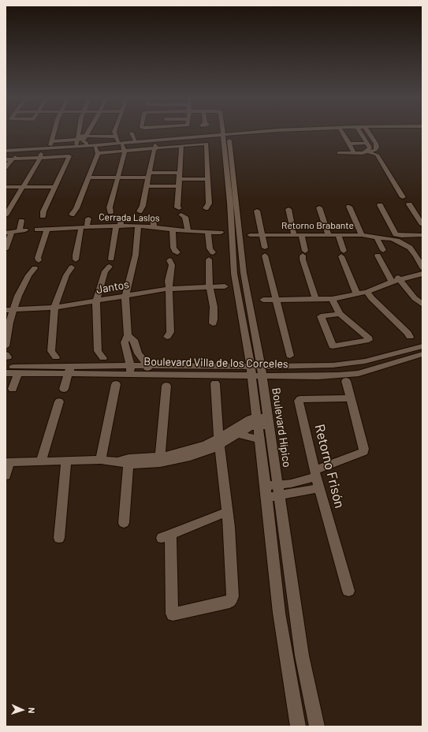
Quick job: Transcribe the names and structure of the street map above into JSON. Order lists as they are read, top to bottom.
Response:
{
  "streets": {
    "street": [
      "Cerrada Laslos",
      "Retorno Brabante",
      "Jantos",
      "Boulevard Villa de los Corceles",
      "Boulevard Hípico",
      "Retorno Frisón"
    ]
  },
  "crossings": [
    ["Boulevard Villa de los Corceles", "Boulevard Hípico"]
  ],
  "north": "right"
}
